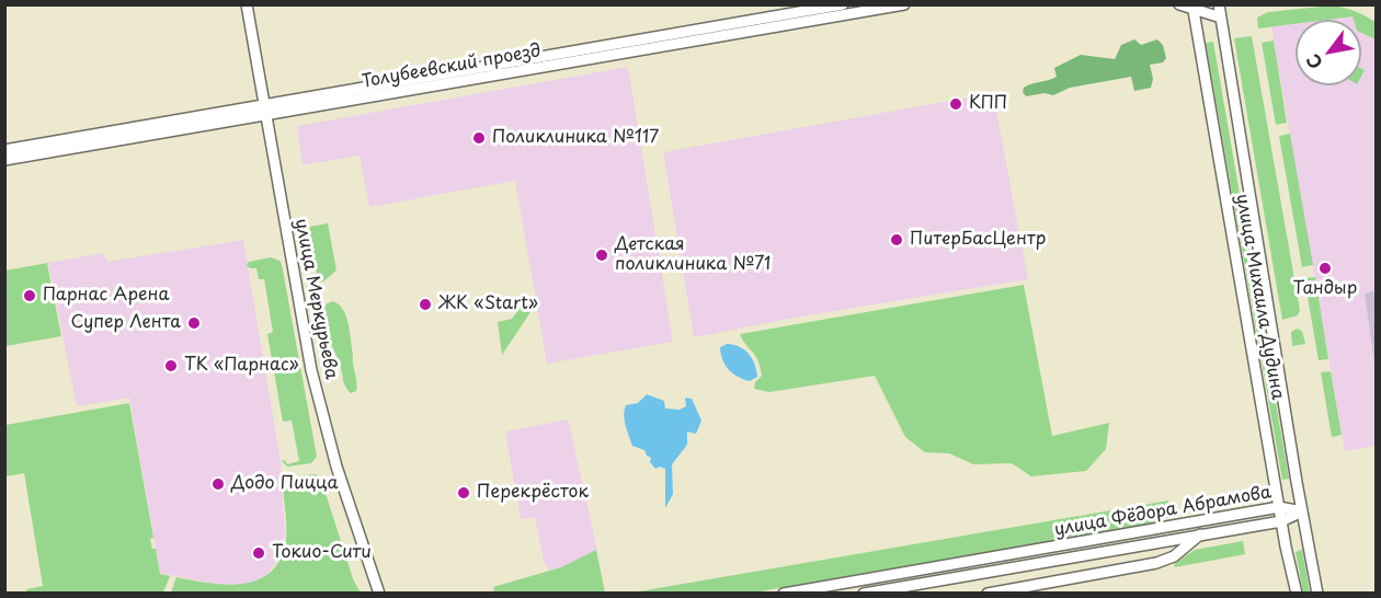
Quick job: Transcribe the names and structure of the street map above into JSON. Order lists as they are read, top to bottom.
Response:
{
  "streets": {
    "street": [
      "Толубеевский проезд",
      "улица Михаила Дудина",
      "улица Меркурьева",
      "улица Фёдора Абрамова"
    ]
  },
  "crossings": [
    ["Толубеевский проезд", "улица Меркурьева"],
    ["улица Михаила Дудина", "улица Фёдора Абрамова"]
  ],
  "places": [
    "КПП",
    "Поликлиника №117",
    "ПитерБасЦентр",
    "Детская поликлиника №71",
    "Тандыр",
    "Парнас Арена",
    "ЖК «Start»",
    "Супер Лента",
    "ТК «Парнас»",
    "Додо Пицца",
    "Перекрёсток",
    "Токио-Сити"
  ],
  "north": "bottom left"
}
